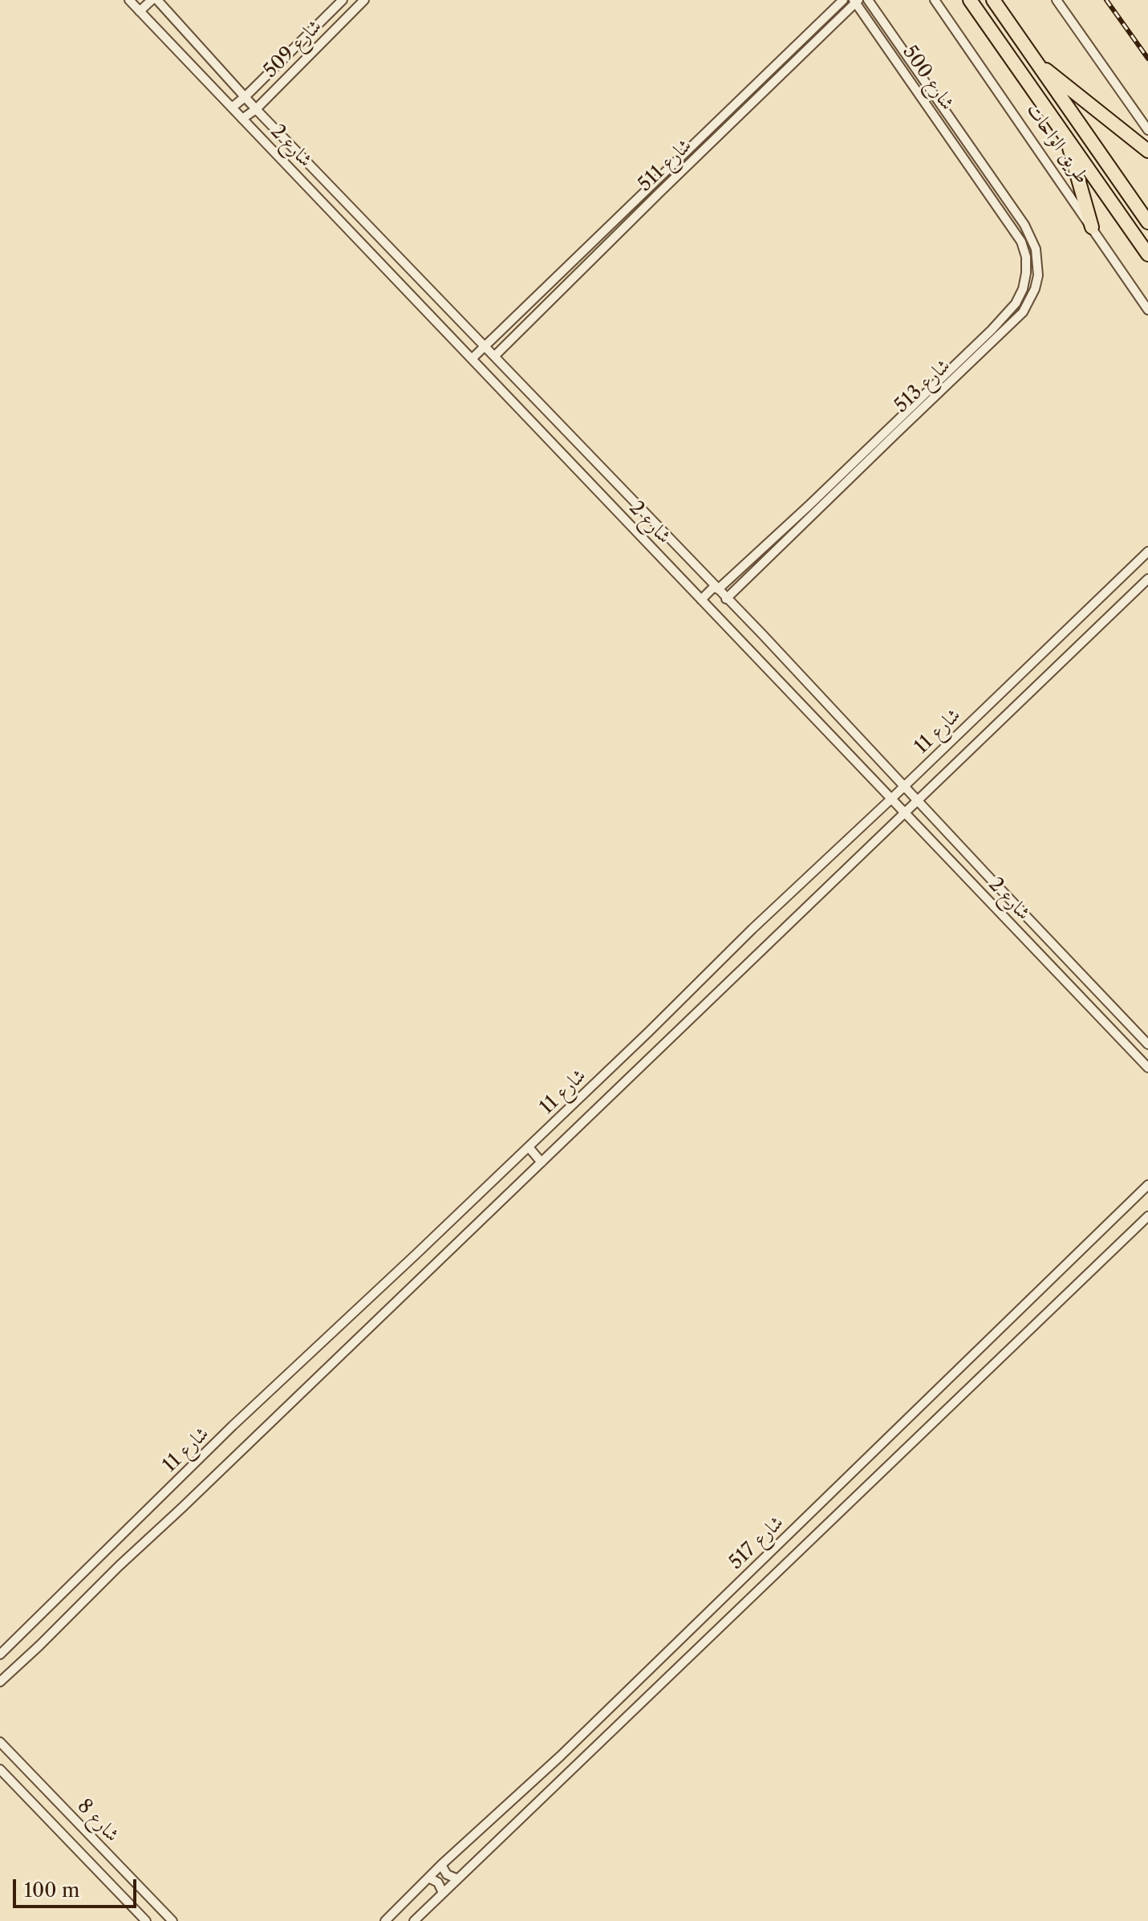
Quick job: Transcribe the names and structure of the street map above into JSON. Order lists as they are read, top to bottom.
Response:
{
  "streets": {
    "highway": ["طريق الواحات"],
    "street": [
      "شارع 509",
      "شارع 500",
      "شارع 2",
      "شارع 511",
      "شارع 513",
      "شارع 11",
      "شارع 517",
      "شارع 8"
    ]
  },
  "crossings": [
    ["شارع 509", "شارع 2"],
    ["شارع 500", "شارع 511"],
    ["شارع 500", "شارع 513"],
    ["شارع 2", "شارع 511"],
    ["شارع 2", "شارع 513"],
    ["شارع 2", "شارع 11"]
  ],
  "scale_bar": "100 m"
}
